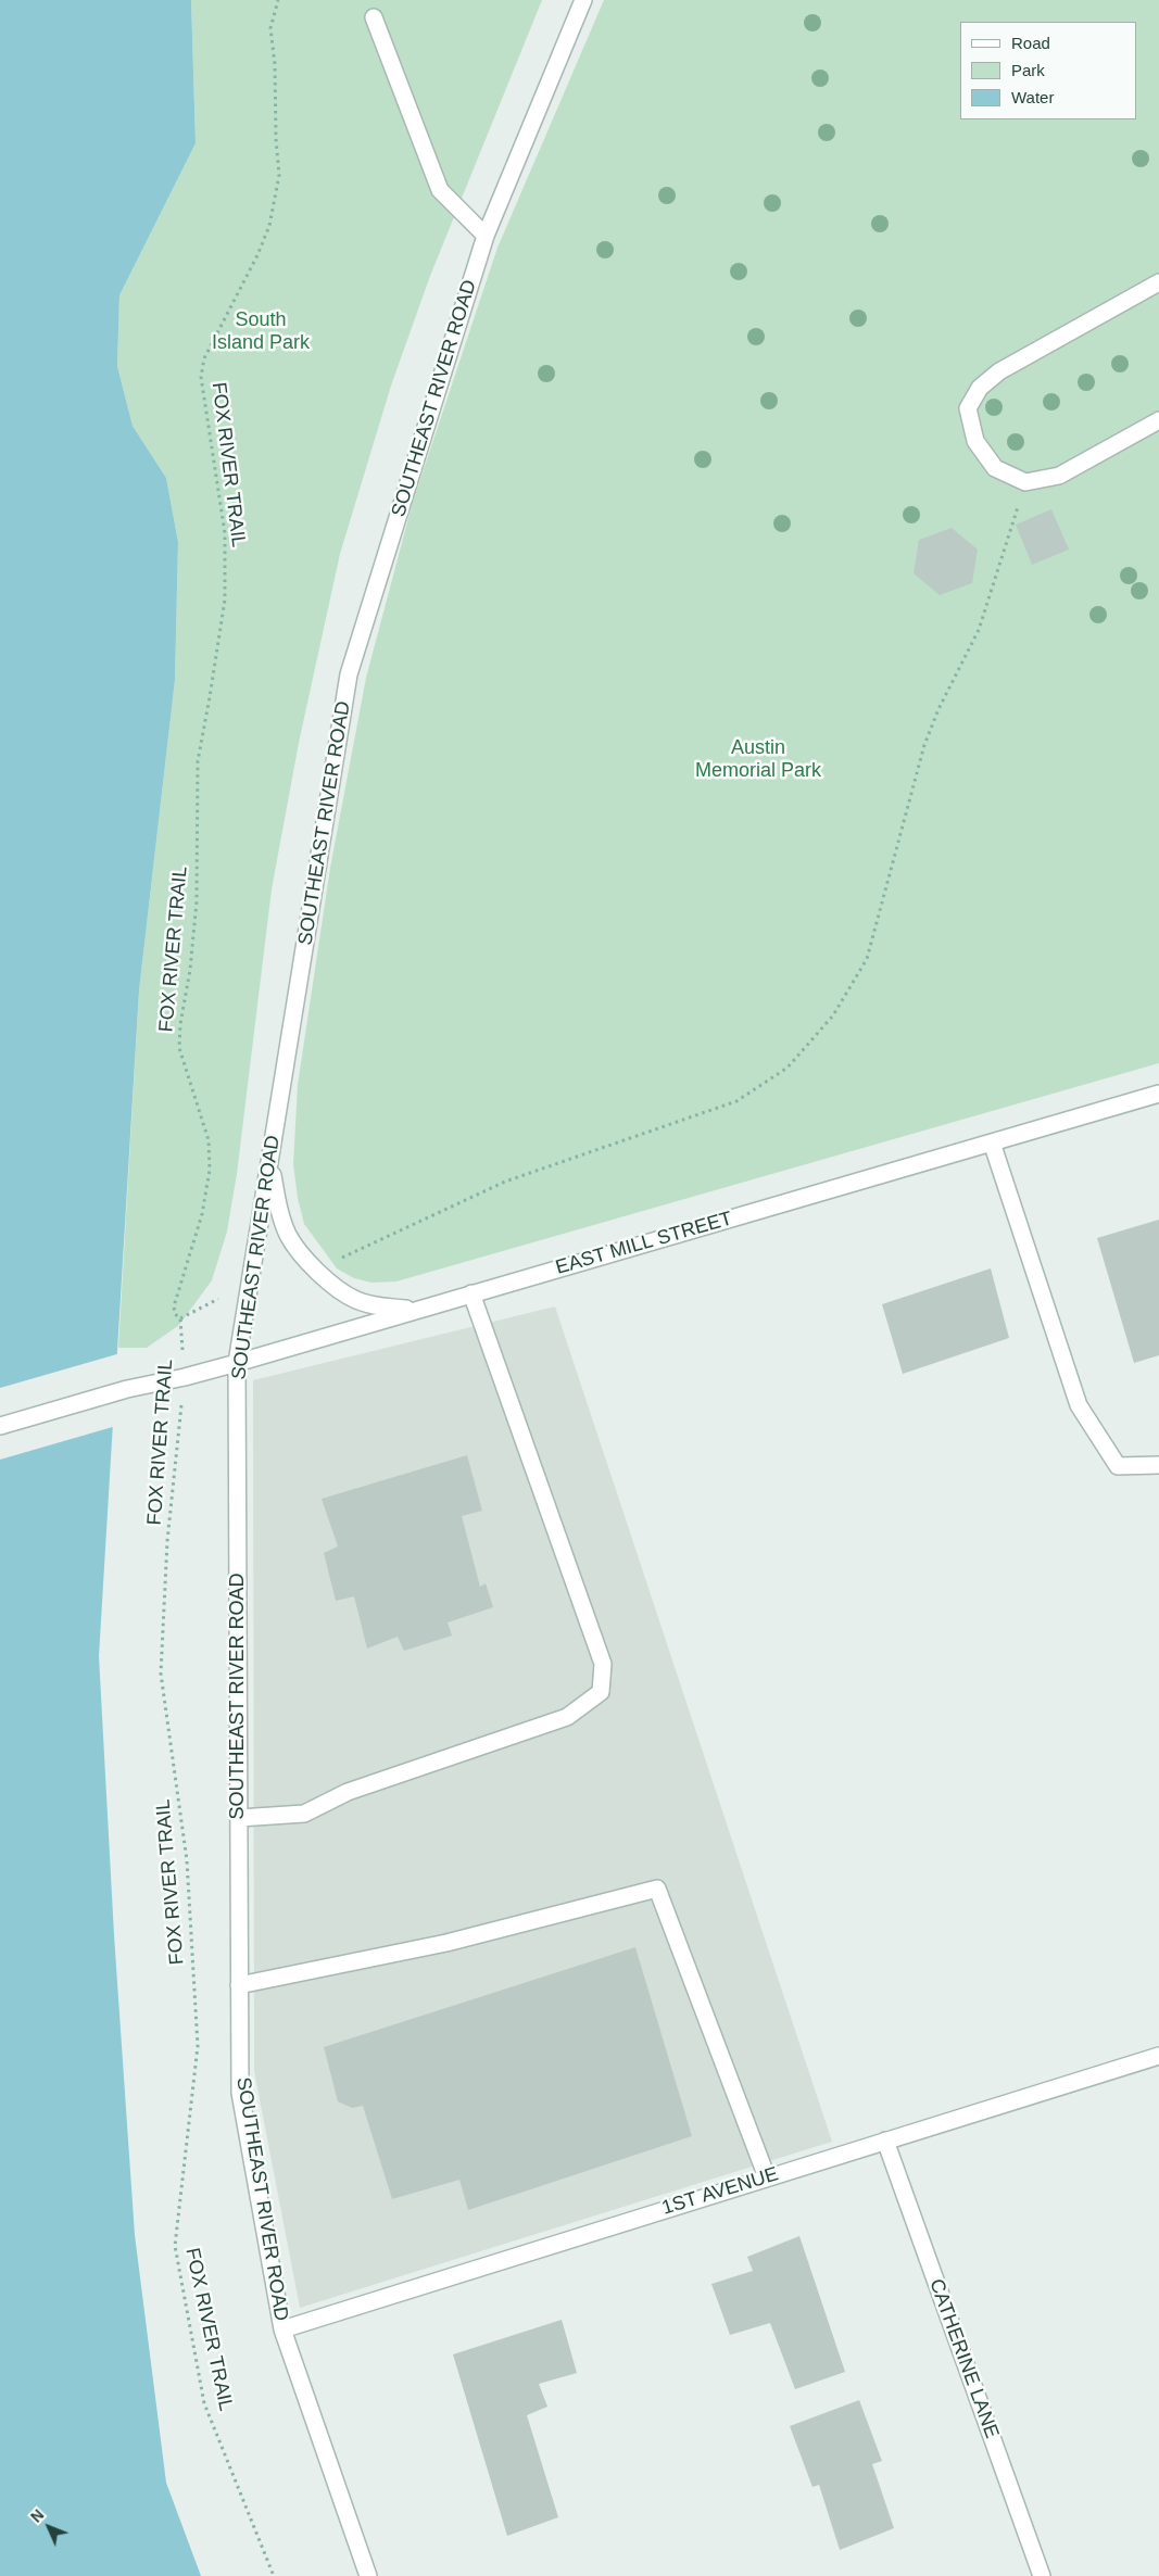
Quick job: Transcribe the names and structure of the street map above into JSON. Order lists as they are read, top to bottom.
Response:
{
  "streets": {
    "street": [
      "SOUTHEAST RIVER ROAD",
      "EAST MILL STREET",
      "1ST AVENUE",
      "CATHERINE LANE"
    ],
    "path": ["FOX RIVER TRAIL"]
  },
  "crossings": [
    ["SOUTHEAST RIVER ROAD", "EAST MILL STREET"],
    ["SOUTHEAST RIVER ROAD", "1ST AVENUE"],
    ["FOX RIVER TRAIL", "EAST MILL STREET"],
    ["1ST AVENUE", "CATHERINE LANE"]
  ],
  "parks": ["South Island Park", "Austin Memorial Park"],
  "legend": ["Road", "Park", "Water"],
  "north": "top left"
}
